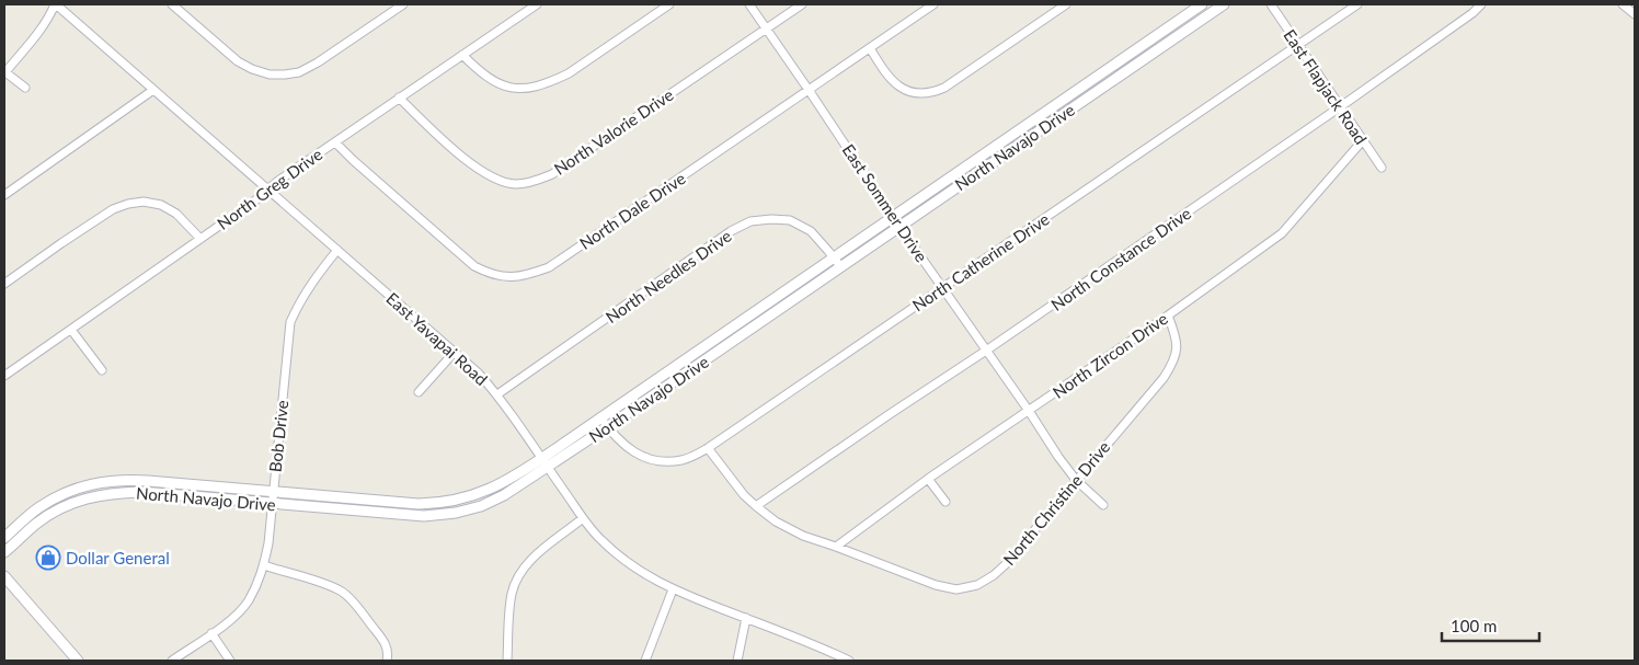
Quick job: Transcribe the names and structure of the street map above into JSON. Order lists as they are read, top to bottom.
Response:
{
  "streets": {
    "street": [
      "East Flapjack Road",
      "North Valorie Drive",
      "North Navajo Drive",
      "North Greg Drive",
      "East Sommer Drive",
      "North Dale Drive",
      "North Constance Drive",
      "North Catherine Drive",
      "North Needles Drive",
      "East Yavapai Road",
      "North Zircon Drive",
      "Bob Drive",
      "North Christine Drive"
    ]
  },
  "crossings": [
    ["East Flapjack Road", "North Constance Drive"],
    ["East Flapjack Road", "North Catherine Drive"],
    ["East Flapjack Road", "North Zircon Drive"],
    ["North Valorie Drive", "North Greg Drive"],
    ["North Valorie Drive", "East Sommer Drive"],
    ["North Navajo Drive", "East Sommer Drive"],
    ["North Navajo Drive", "North Catherine Drive"],
    ["North Navajo Drive", "North Needles Drive"],
    ["North Navajo Drive", "East Yavapai Road"],
    ["North Navajo Drive", "Bob Drive"],
    ["North Greg Drive", "North Dale Drive"],
    ["North Greg Drive", "East Yavapai Road"],
    ["East Sommer Drive", "North Dale Drive"],
    ["East Sommer Drive", "North Constance Drive"],
    ["East Sommer Drive", "North Catherine Drive"],
    ["East Sommer Drive", "North Zircon Drive"],
    ["East Sommer Drive", "North Christine Drive"],
    ["North Constance Drive", "North Christine Drive"],
    ["North Catherine Drive", "North Christine Drive"],
    ["North Needles Drive", "East Yavapai Road"],
    ["East Yavapai Road", "Bob Drive"],
    ["North Zircon Drive", "North Christine Drive"]
  ],
  "places": {
    "shop": ["Dollar General"]
  },
  "scale_bar": "100 m"
}
